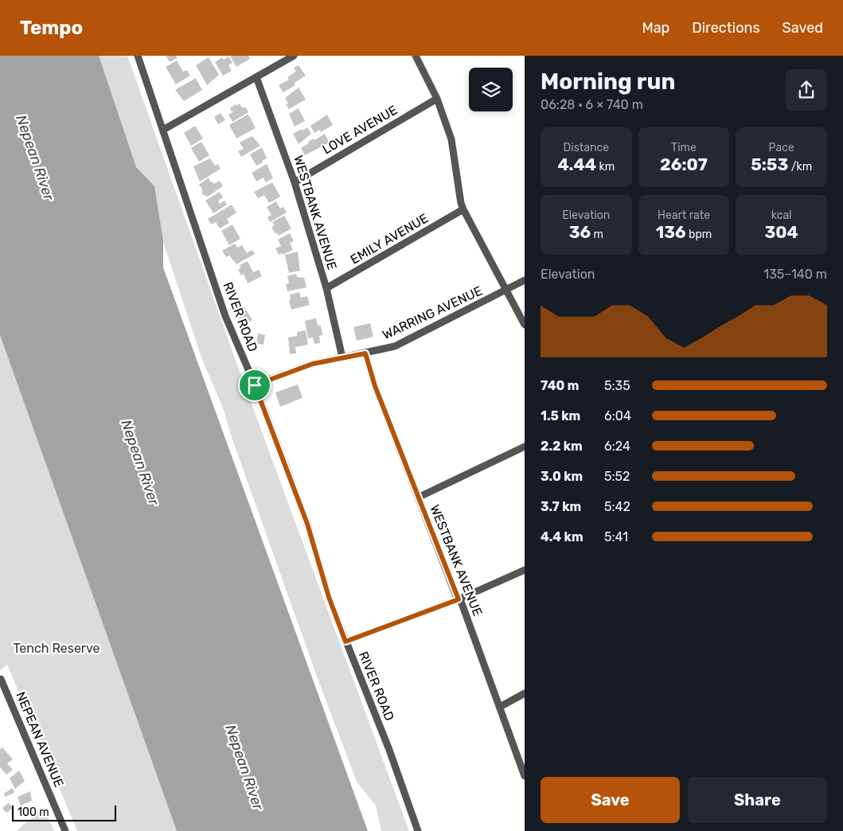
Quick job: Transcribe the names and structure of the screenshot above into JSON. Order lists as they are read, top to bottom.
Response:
{
  "streets": {
    "street": [
      "LOVE AVENUE",
      "WESTBANK AVENUE",
      "EMILY AVENUE",
      "WARRING AVENUE",
      "RIVER ROAD",
      "NEPEAN AVENUE"
    ]
  },
  "crossings": [
    ["LOVE AVENUE", "WESTBANK AVENUE"],
    ["WESTBANK AVENUE", "EMILY AVENUE"],
    ["WESTBANK AVENUE", "WARRING AVENUE"],
    ["WARRING AVENUE", "RIVER ROAD"]
  ],
  "water": ["Nepean River"],
  "parks": ["Tench Reserve"],
  "scale_bar": "100 m",
  "page": {
    "header": "Tempo",
    "nav": ["Map", "Directions", "Saved"],
    "heading": ["Morning run", "06:28 · 6 × 740 m"],
    "stats": [
      ["Distance", "4.44 km"],
      ["Time", "26:07"],
      ["Pace", "5:53 /km"],
      ["Elevation", "36 m"],
      ["Heart rate", "136 bpm"],
      ["kcal", "304"]
    ],
    "chart": ["Elevation", "135–140 m"],
    "list": [
      {
        "name": "740 m",
        "note": "5:35"
      },
      {
        "name": "1.5 km",
        "note": "6:04"
      },
      {
        "name": "2.2 km",
        "note": "6:24"
      },
      {
        "name": "3.0 km",
        "note": "5:52"
      },
      {
        "name": "3.7 km",
        "note": "5:42"
      },
      {
        "name": "4.4 km",
        "note": "5:41"
      }
    ],
    "buttons": ["Save", "Share"],
    "scale": "100 m"
  }
}
